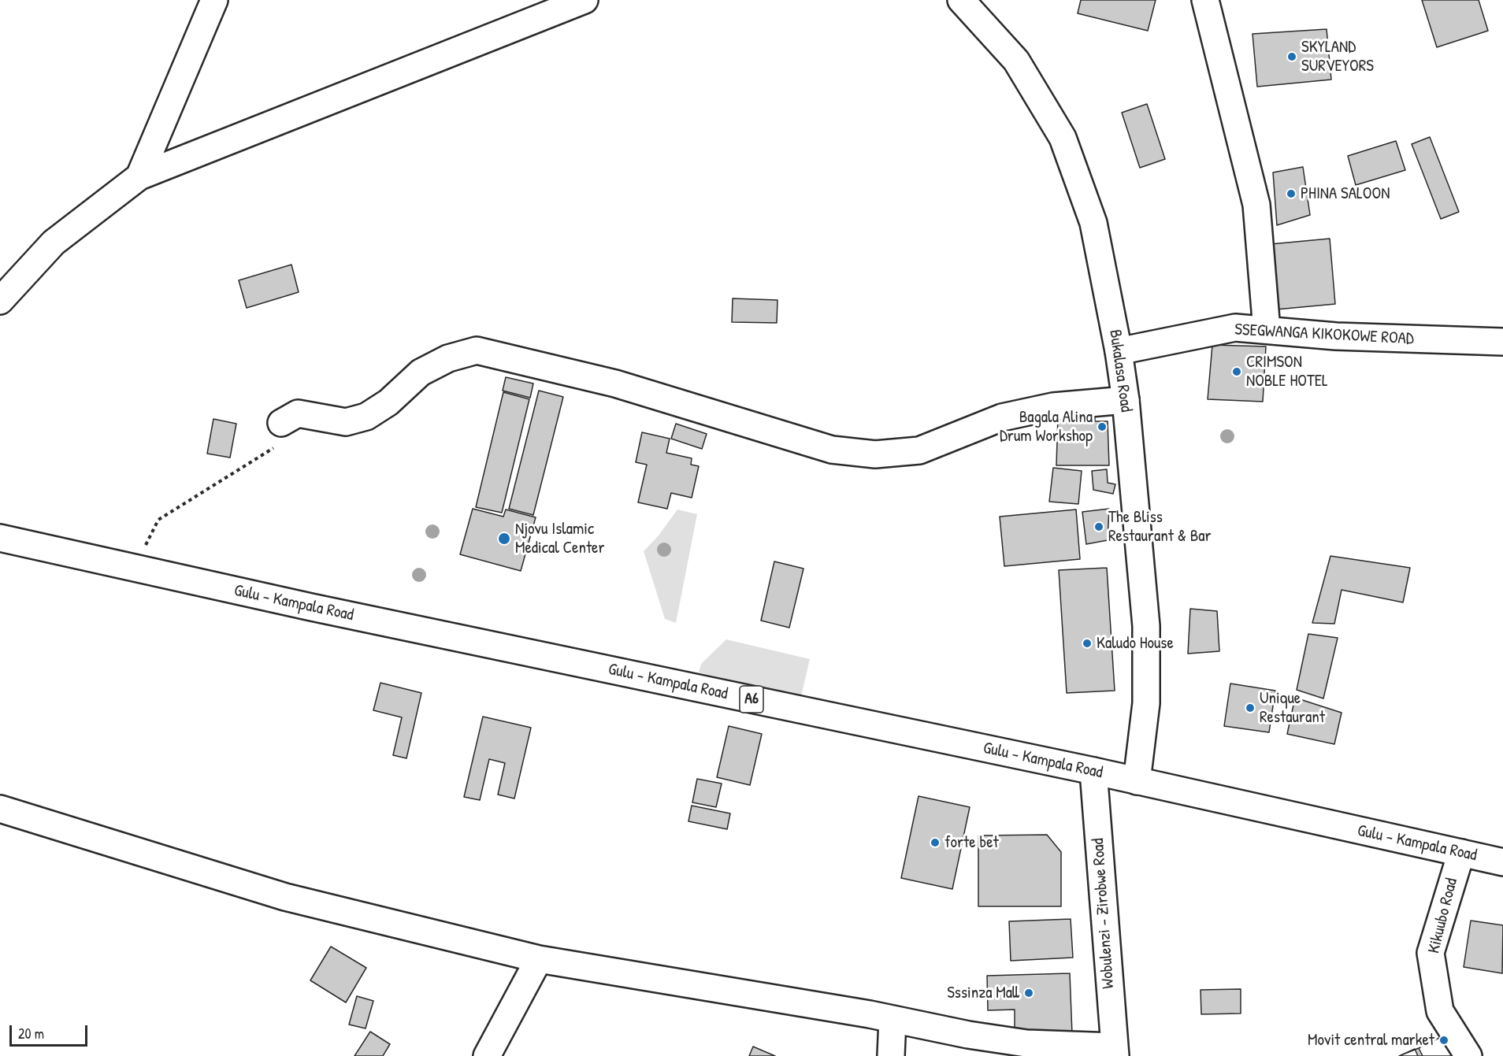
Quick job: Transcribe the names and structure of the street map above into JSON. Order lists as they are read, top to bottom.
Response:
{
  "streets": {
    "street": [
      "SSEGWANGA KIKOKOWE ROAD",
      "Bukalasa Road",
      "Gulu - Kampala Road",
      "A6",
      "Wobulenzi - Zirobwe Road",
      "Kikuubo Road"
    ]
  },
  "crossings": [
    ["SSEGWANGA KIKOKOWE ROAD", "Bukalasa Road"],
    ["Bukalasa Road", "Gulu - Kampala Road"],
    ["Gulu - Kampala Road", "Wobulenzi - Zirobwe Road"],
    ["Gulu - Kampala Road", "Kikuubo Road"]
  ],
  "places": [
    "SKYLAND SURVEYORS",
    "PHINA SALOON",
    "CRIMSON NOBLE HOTEL",
    "Bagala Alina Drum Workshop",
    "The Bliss Restaurant & Bar",
    "Njovu Islamic Medical Center",
    "Kaludo House",
    "Unique Restaurant",
    "forte bet",
    "Sssinza Mall",
    "Movit central market"
  ],
  "scale_bar": "20 m"
}
